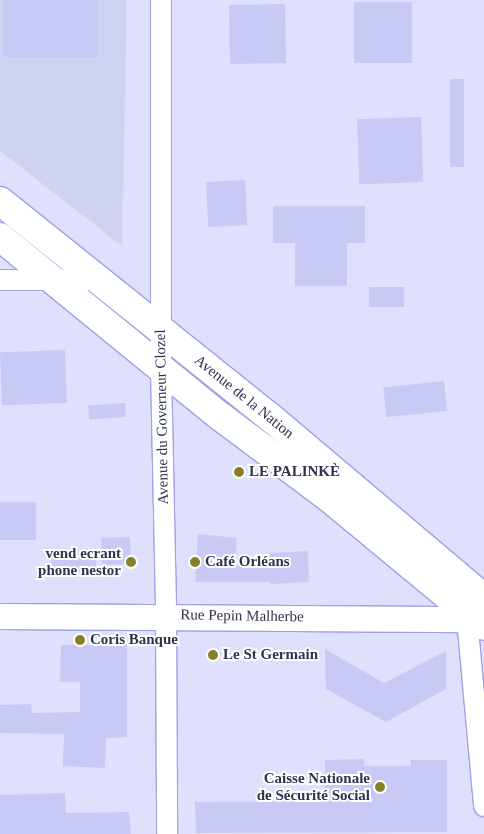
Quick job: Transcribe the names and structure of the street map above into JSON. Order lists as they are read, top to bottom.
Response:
{
  "streets": {
    "main road": ["Avenue de la Nation"],
    "street": ["Avenue du Governeur Clozel", "Rue Pepin Malherbe"]
  },
  "crossings": [
    ["Avenue de la Nation", "Avenue du Governeur Clozel"],
    ["Avenue de la Nation", "Rue Pepin Malherbe"],
    ["Avenue du Governeur Clozel", "Rue Pepin Malherbe"]
  ],
  "places": [
    "LE PALINKÈ",
    "vend ecrant phone nestor",
    "Café Orléans",
    "Coris Banque",
    "Le St Germain",
    "Caisse Nationale de Sécurité Social"
  ]
}
